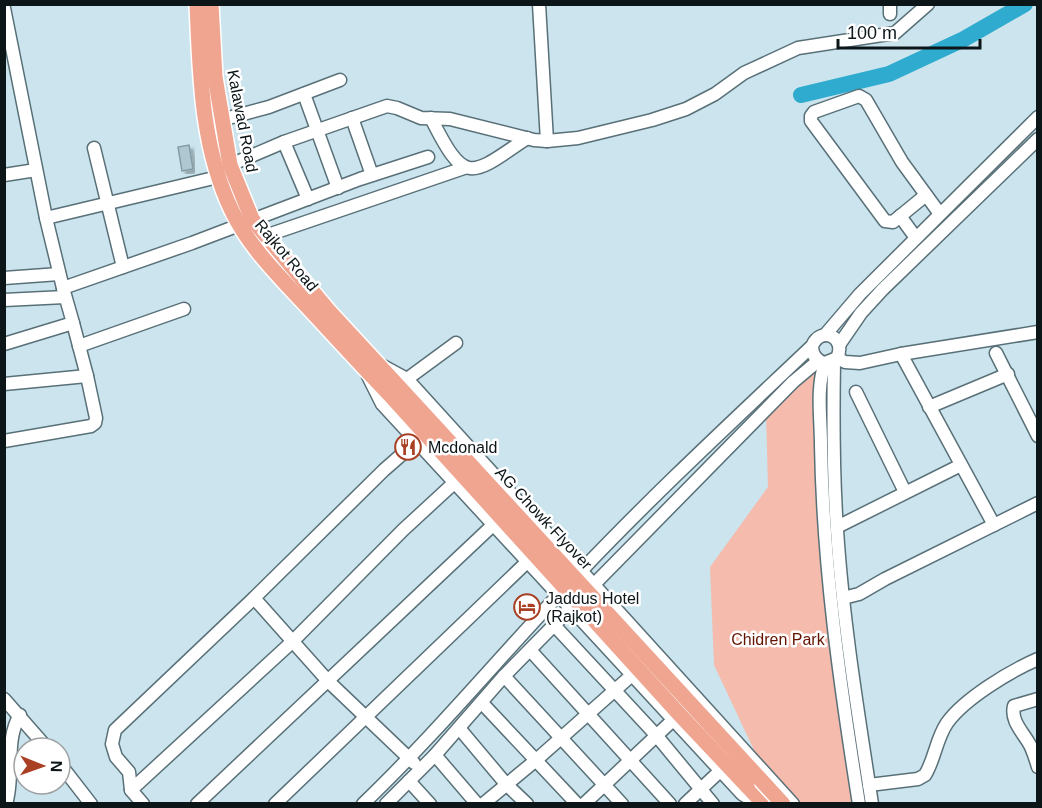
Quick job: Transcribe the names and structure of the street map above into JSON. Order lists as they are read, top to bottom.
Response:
{
  "streets": {
    "main road": ["Kalawad Road", "Rajkot Road", "AG Chowk Flyover"]
  },
  "crossings": [
    ["Kalawad Road", "Rajkot Road"],
    ["Rajkot Road", "AG Chowk Flyover"]
  ],
  "parks": ["Chidren Park"],
  "places": {
    "restaurant": ["Mcdonald"],
    "hotel": ["Jaddus Hotel (Rajkot)"]
  },
  "scale_bar": "100 m",
  "north": "right"
}
